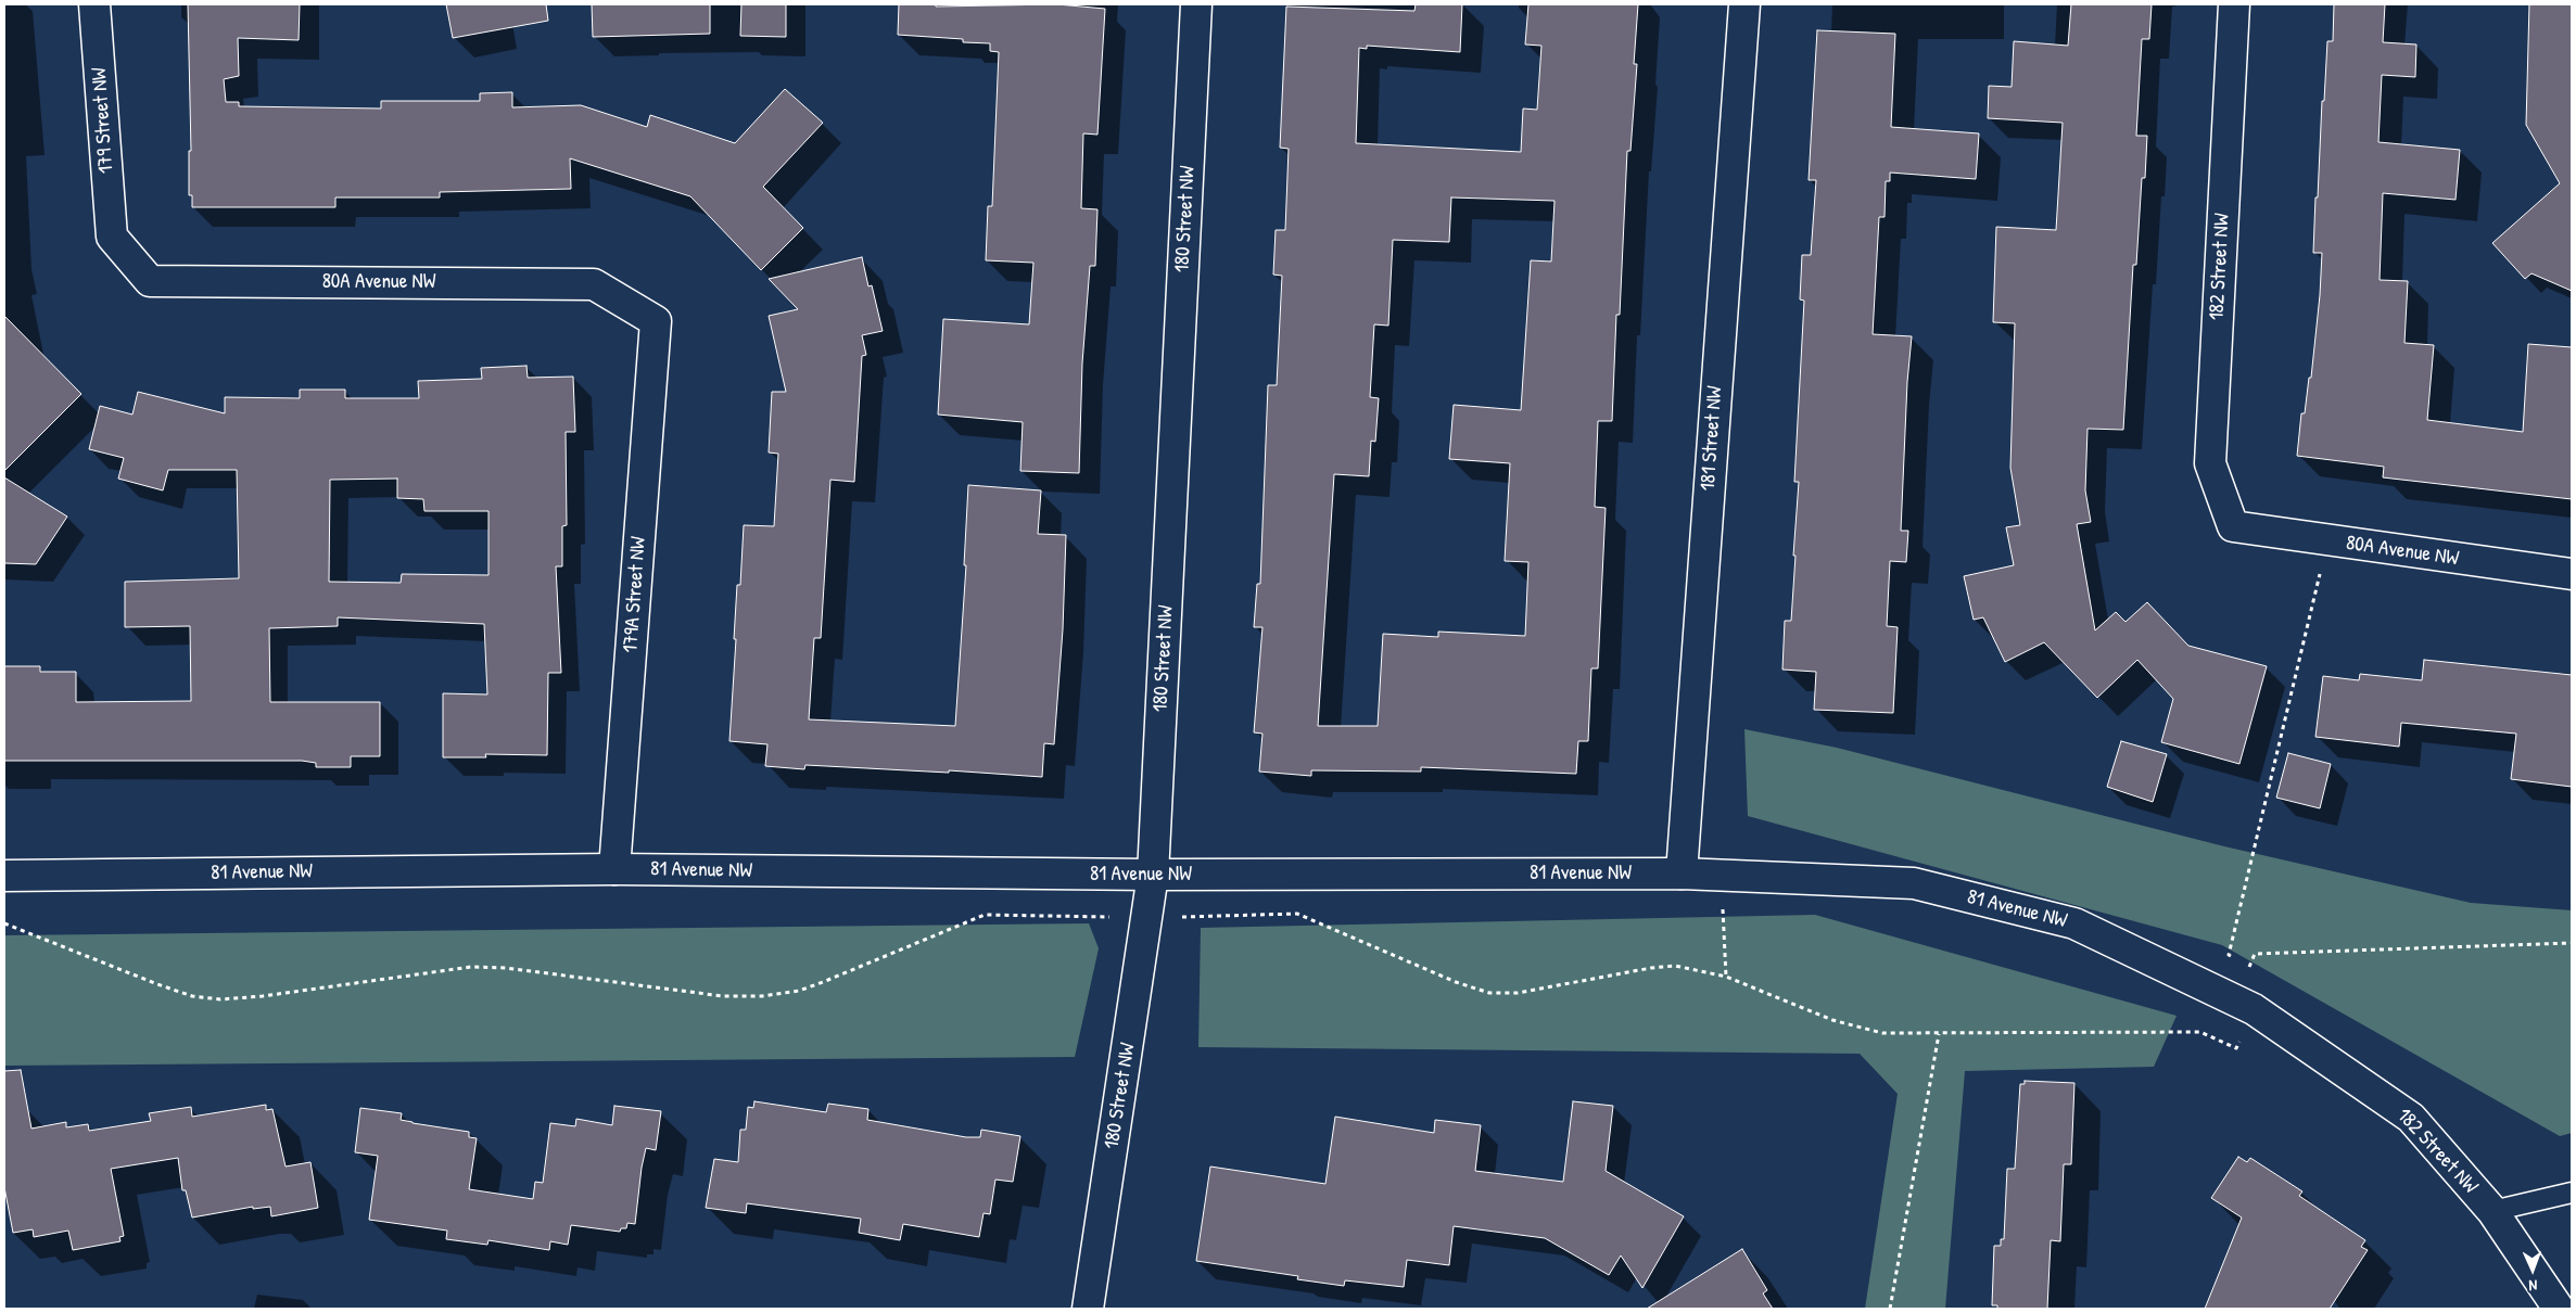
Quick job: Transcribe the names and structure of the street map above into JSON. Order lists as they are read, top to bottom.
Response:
{
  "streets": {
    "street": [
      "179 Street NW",
      "180 Street NW",
      "182 Street NW",
      "80A Avenue NW",
      "181 Street NW",
      "179A Street NW",
      "81 Avenue NW"
    ]
  },
  "crossings": [
    ["179 Street NW", "80A Avenue NW"],
    ["180 Street NW", "81 Avenue NW"],
    ["182 Street NW", "80A Avenue NW"],
    ["182 Street NW", "81 Avenue NW"],
    ["80A Avenue NW", "179A Street NW"],
    ["181 Street NW", "81 Avenue NW"],
    ["179A Street NW", "81 Avenue NW"]
  ],
  "north": "bottom"
}
